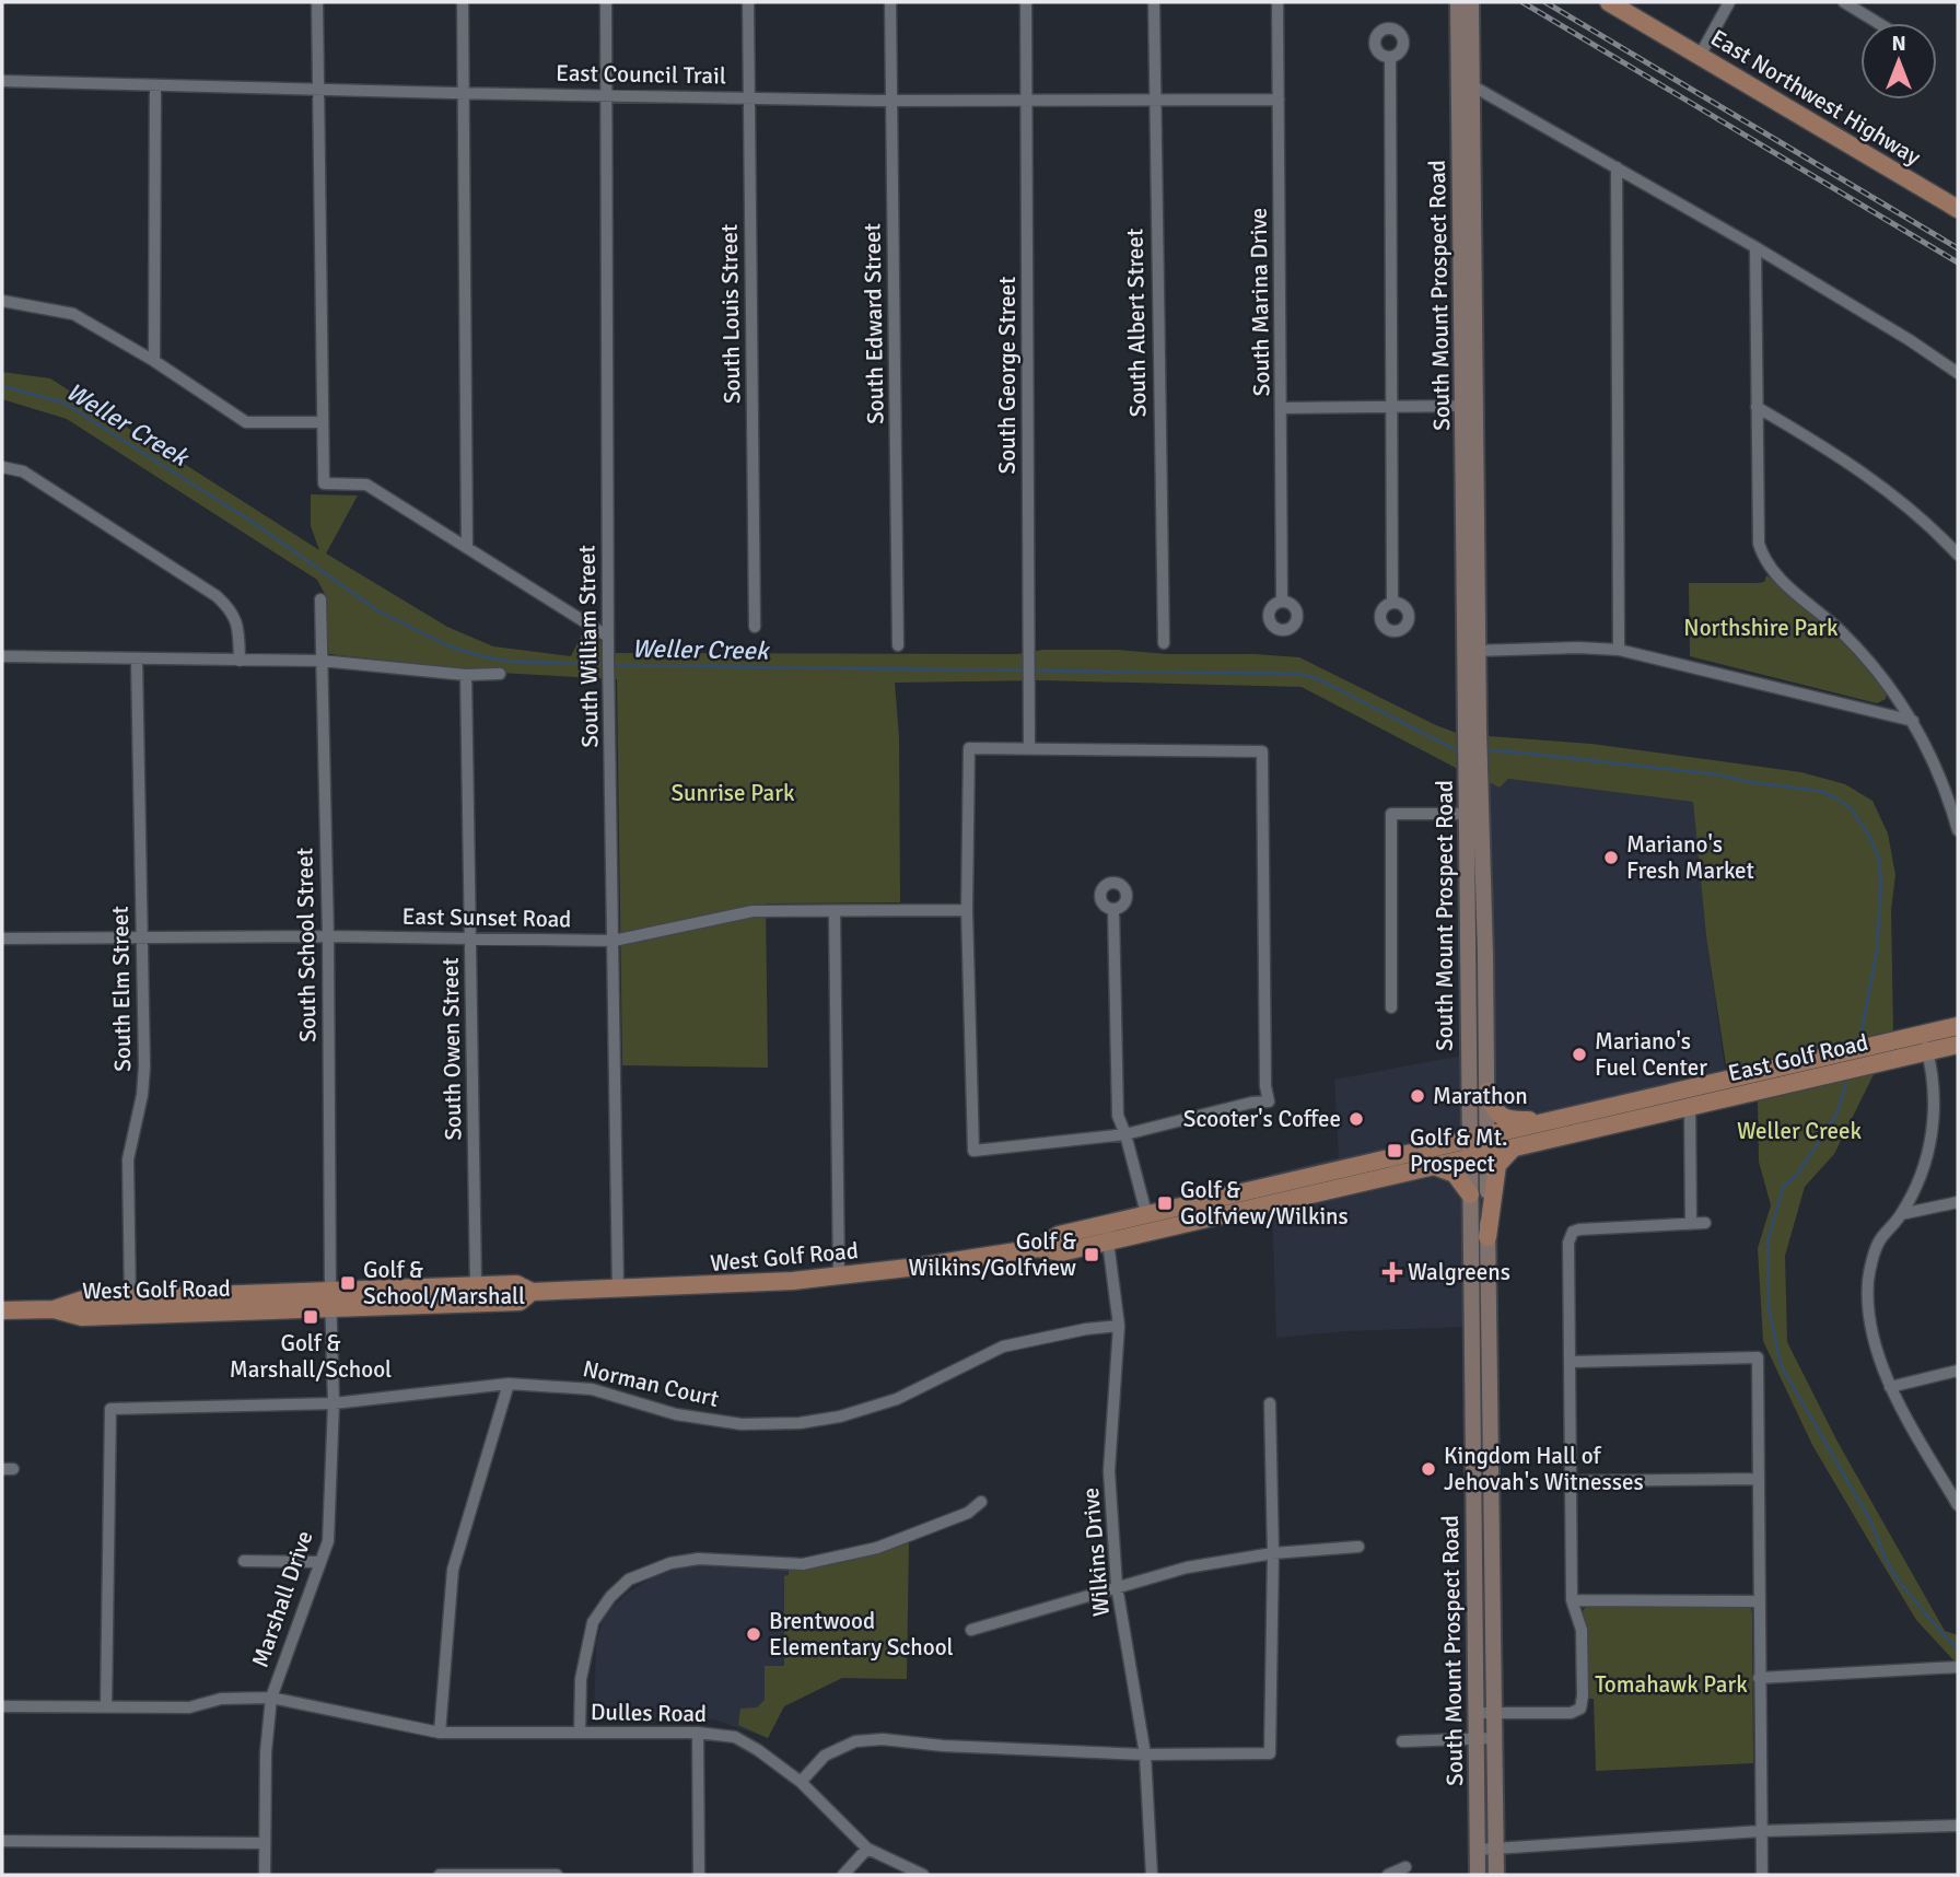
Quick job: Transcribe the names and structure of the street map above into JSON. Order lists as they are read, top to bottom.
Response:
{
  "streets": {
    "main road": [
      "East Northwest Highway",
      "South Mount Prospect Road",
      "East Golf Road",
      "West Golf Road"
    ],
    "street": [
      "East Council Trail",
      "South Marina Drive",
      "South Louis Street",
      "South Albert Street",
      "South Edward Street",
      "South George Street",
      "South William Street",
      "East Sunset Road",
      "South School Street",
      "South Elm Street",
      "South Owen Street",
      "Norman Court",
      "Wilkins Drive",
      "Marshall Drive",
      "Dulles Road"
    ]
  },
  "crossings": [
    ["East Council Trail", "South Marina Drive"],
    ["East Council Trail", "South Louis Street"],
    ["East Council Trail", "South Albert Street"],
    ["East Council Trail", "South Edward Street"],
    ["East Council Trail", "South George Street"],
    ["East Council Trail", "South William Street"],
    ["South Mount Prospect Road", "East Golf Road"],
    ["South Mount Prospect Road", "West Golf Road"],
    ["South William Street", "East Sunset Road"],
    ["South William Street", "West Golf Road"],
    ["East Sunset Road", "South School Street"],
    ["East Sunset Road", "South Elm Street"],
    ["East Sunset Road", "South Owen Street"],
    ["South School Street", "West Golf Road"],
    ["South School Street", "Marshall Drive"],
    ["South Elm Street", "West Golf Road"],
    ["South Owen Street", "West Golf Road"],
    ["East Golf Road", "West Golf Road"],
    ["West Golf Road", "Wilkins Drive"],
    ["West Golf Road", "Marshall Drive"],
    ["Norman Court", "Wilkins Drive"],
    ["Norman Court", "Marshall Drive"],
    ["Norman Court", "Dulles Road"],
    ["Marshall Drive", "Dulles Road"]
  ],
  "water": ["Weller Creek"],
  "parks": [
    "Northshire Park",
    "Sunrise Park",
    "Weller Creek",
    "Tomahawk Park"
  ],
  "places": {
    "other": [
      "Mariano's Fresh Market",
      "Mariano's Fuel Center",
      "Marathon",
      "Scooter's Coffee",
      "Kingdom Hall of Jehovah's Witnesses",
      "Brentwood Elementary School"
    ],
    "transit": [
      "Golf & Mt. Prospect",
      "Golf & Golfview/Wilkins",
      "Golf & Wilkins/Golfview",
      "Golf & School/Marshall",
      "Golf & Marshall/School"
    ],
    "health": ["Walgreens"]
  },
  "north": "top"
}
